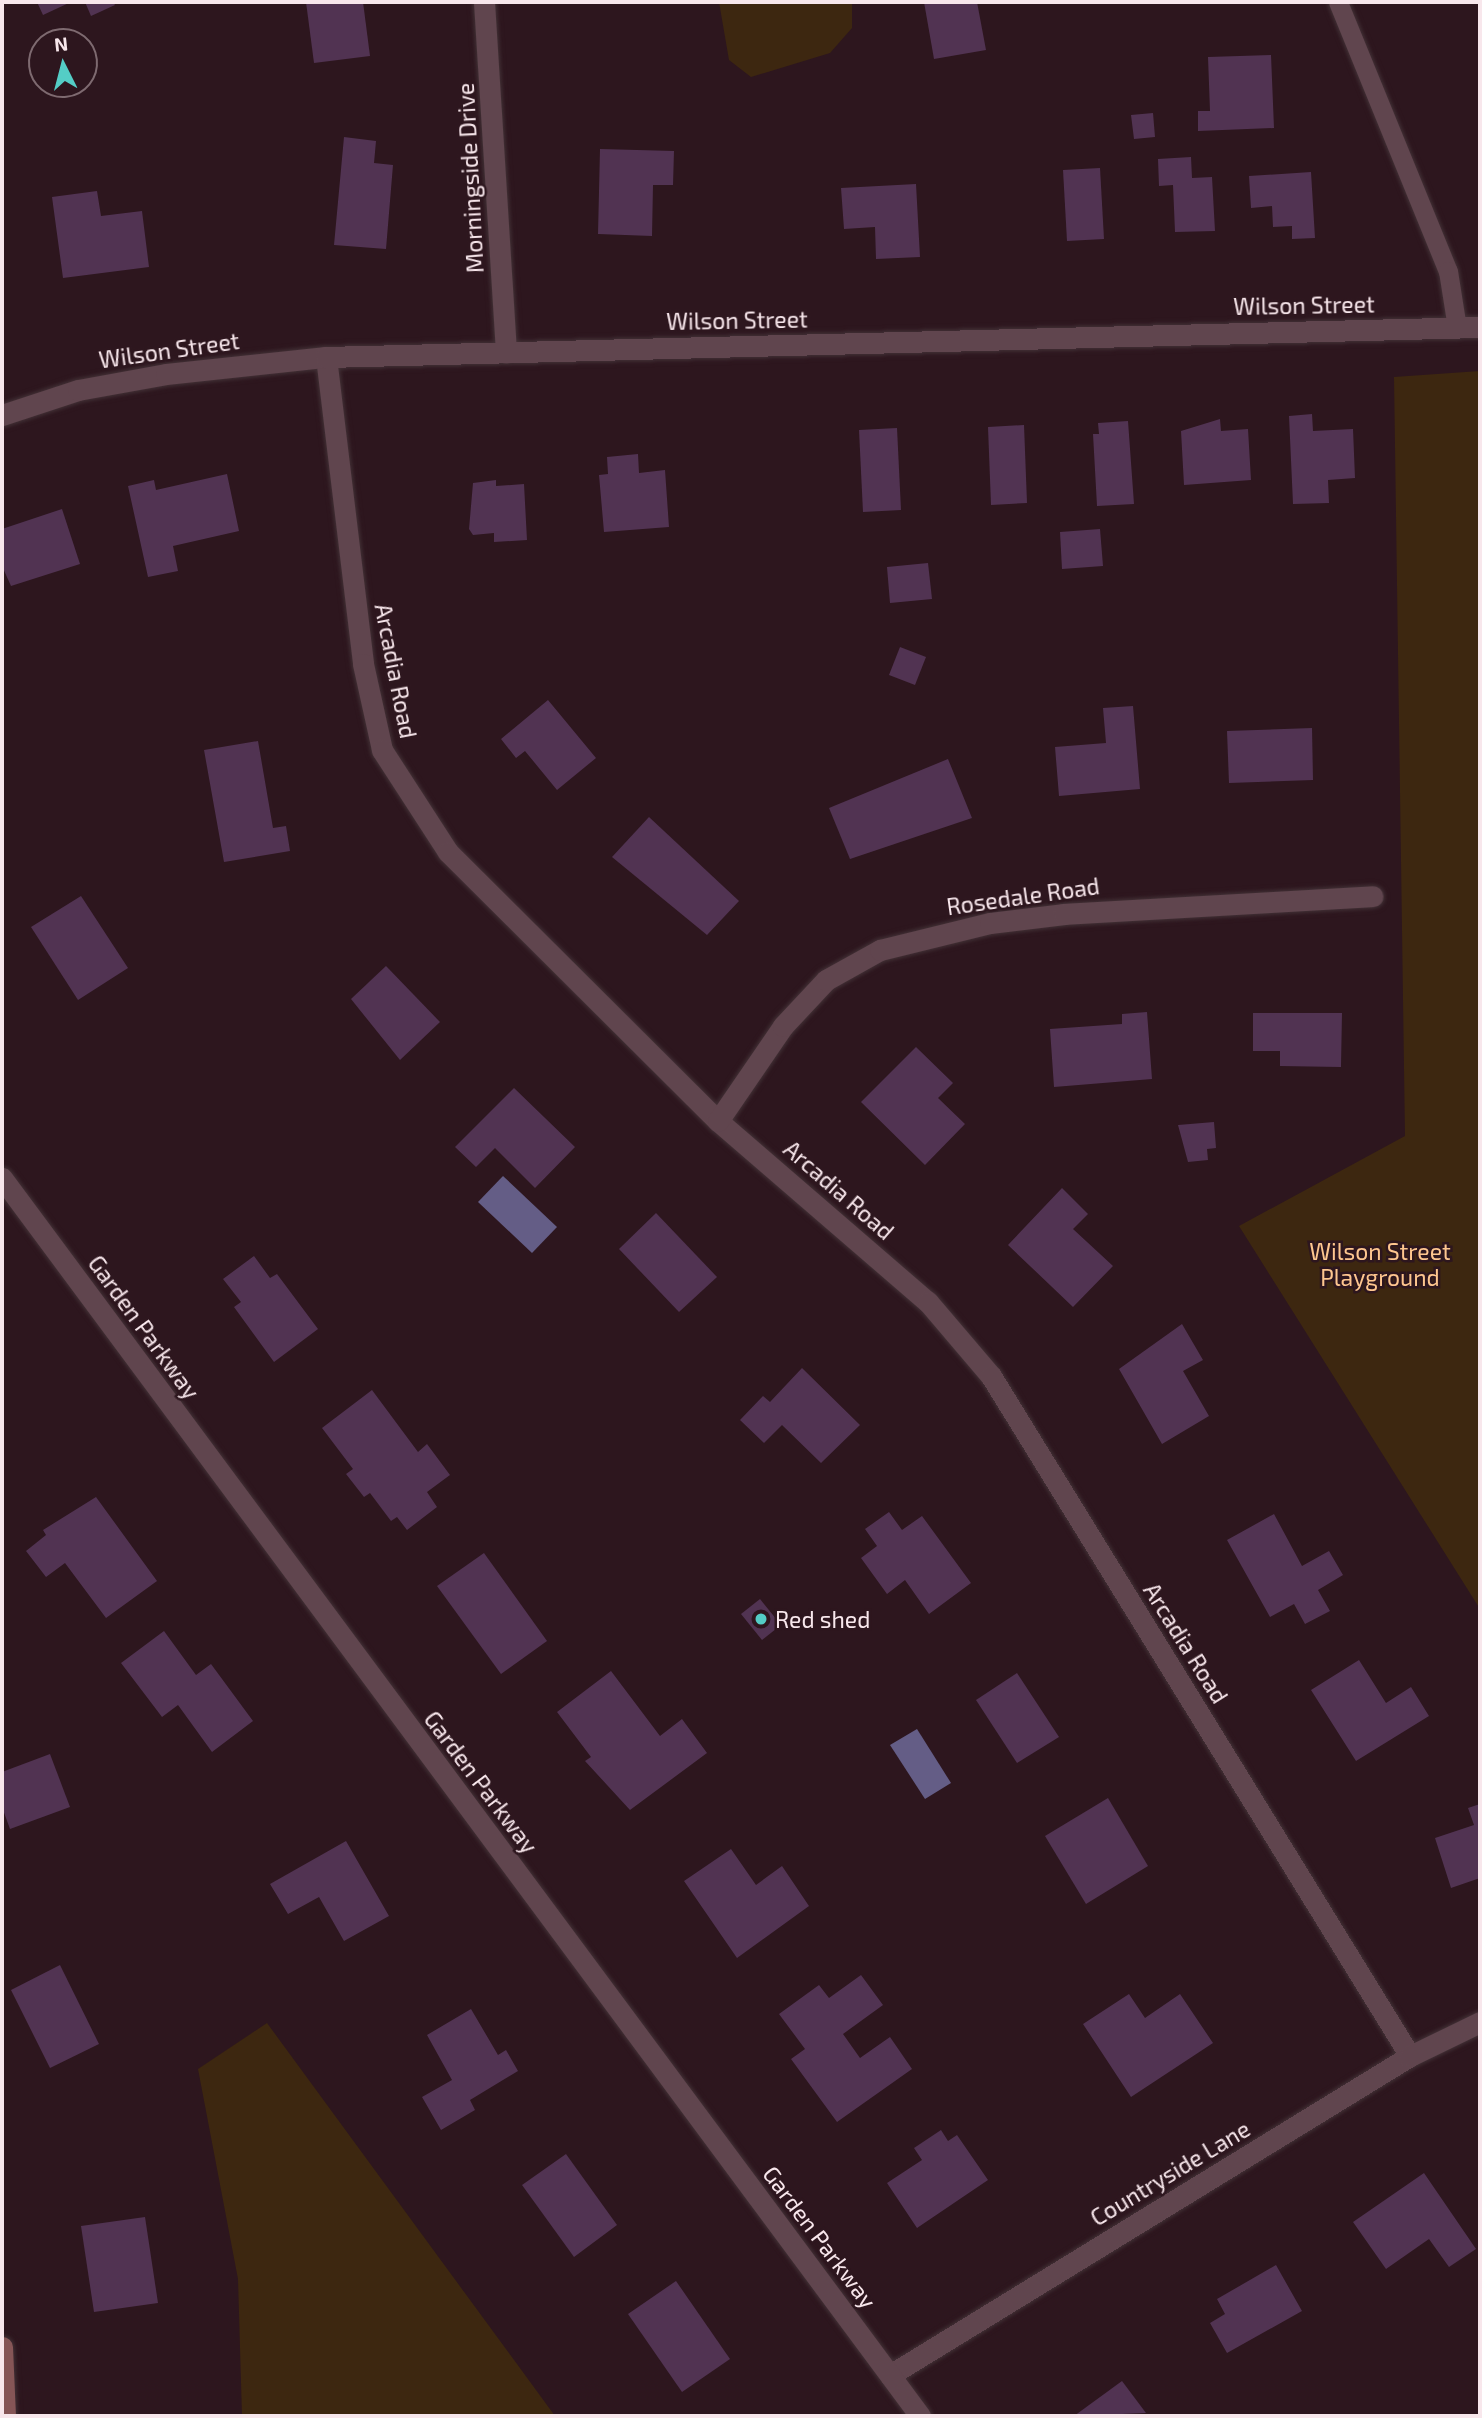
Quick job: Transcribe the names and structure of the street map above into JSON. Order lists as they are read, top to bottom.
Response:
{
  "streets": {
    "street": [
      "Morningside Drive",
      "Wilson Street",
      "Arcadia Road",
      "Rosedale Road",
      "Garden Parkway",
      "Countryside Lane"
    ]
  },
  "crossings": [
    ["Morningside Drive", "Wilson Street"],
    ["Wilson Street", "Arcadia Road"],
    ["Arcadia Road", "Rosedale Road"],
    ["Arcadia Road", "Countryside Lane"],
    ["Garden Parkway", "Countryside Lane"]
  ],
  "parks": ["Wilson Street Playground"],
  "places": ["Red shed"],
  "north": "top"
}
